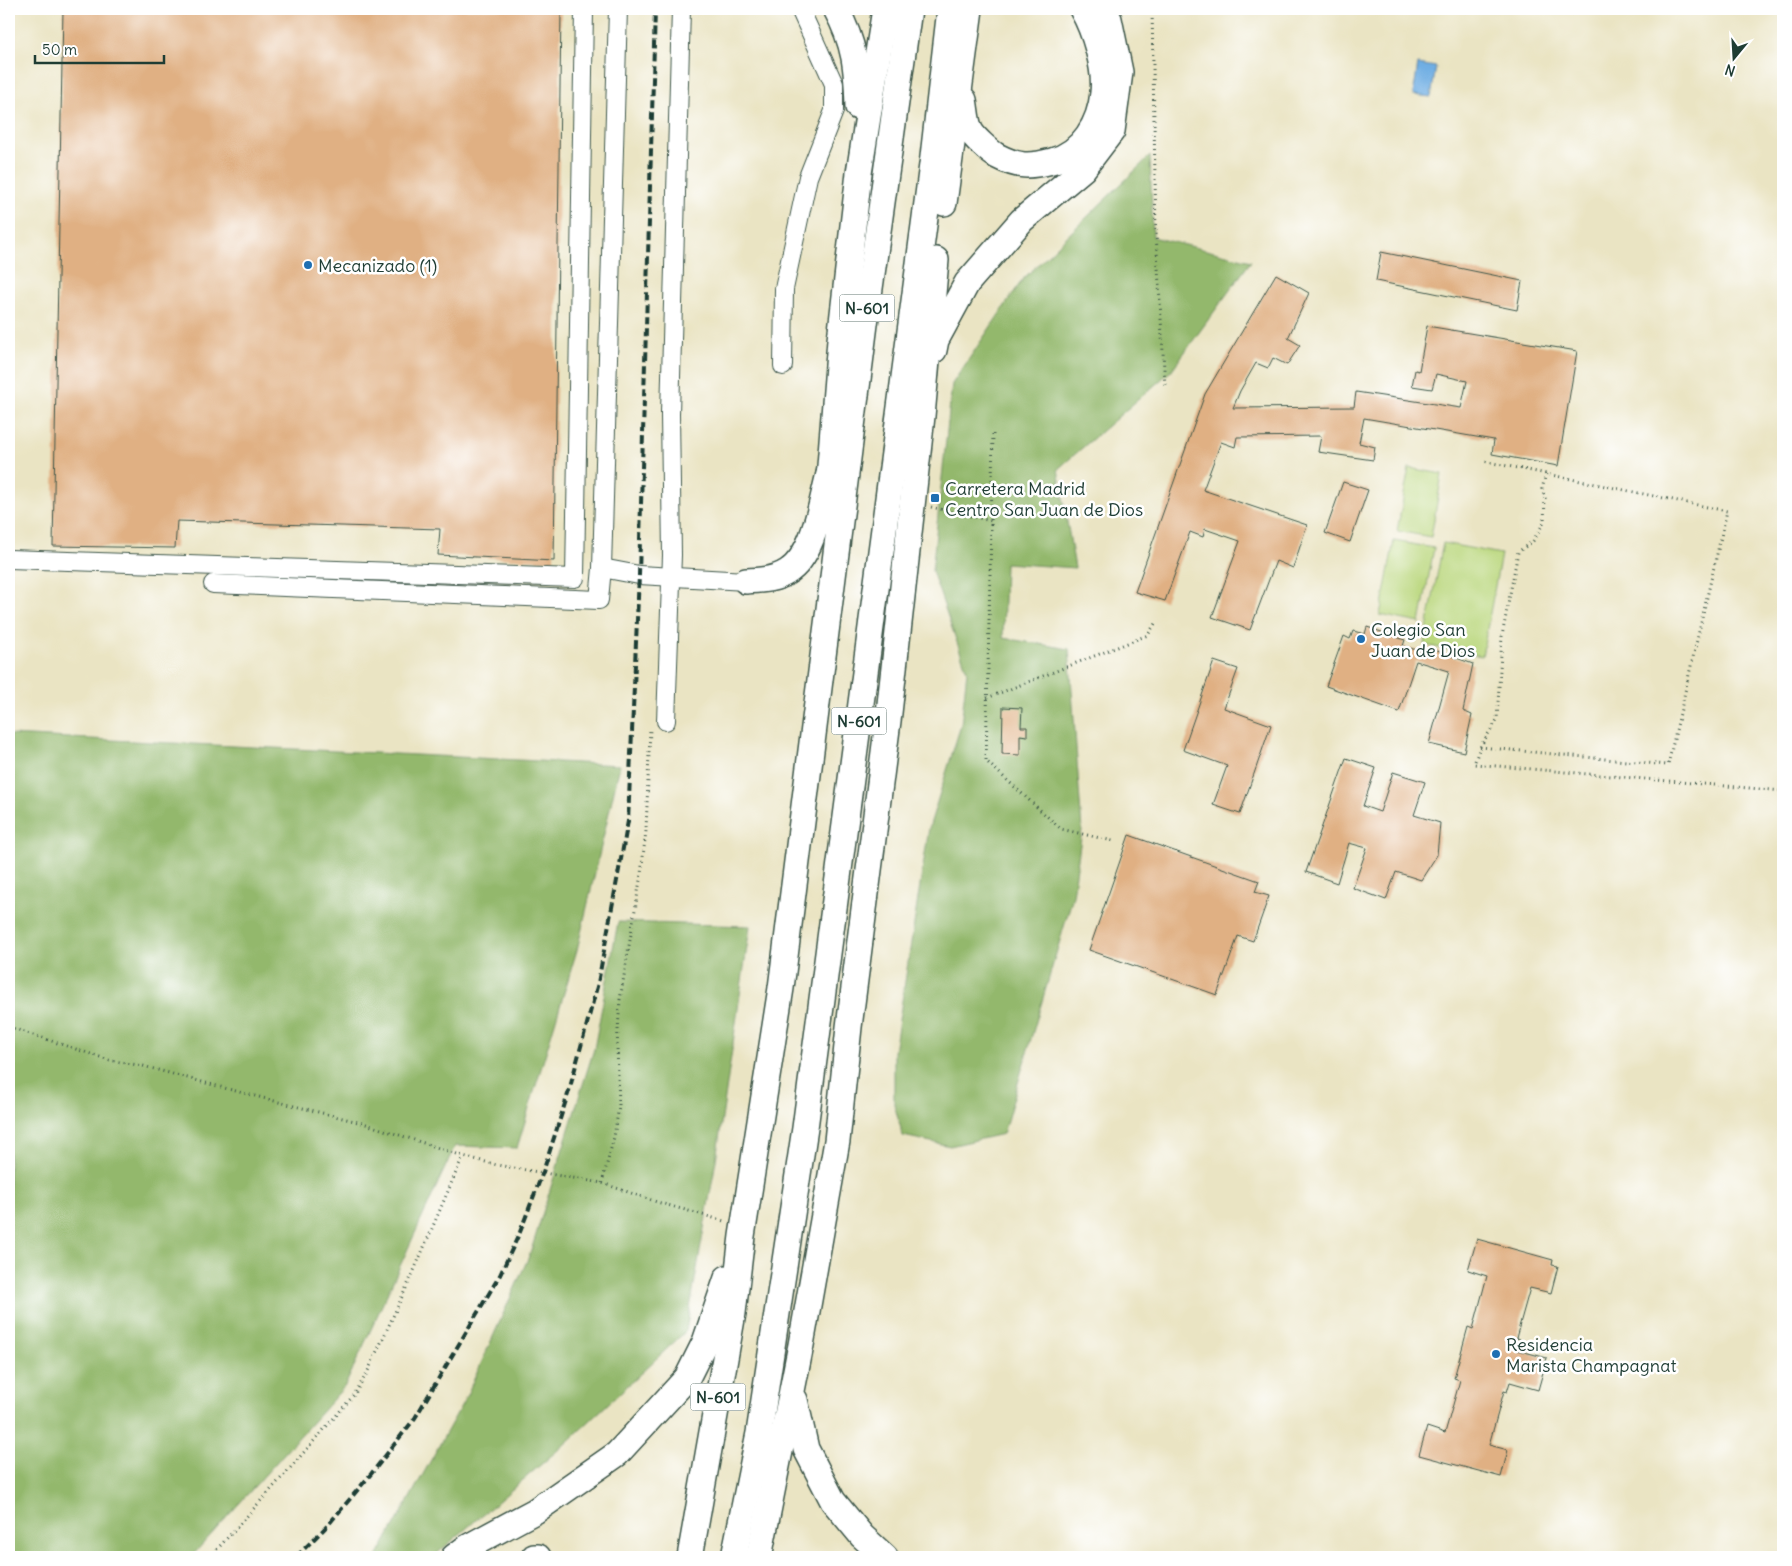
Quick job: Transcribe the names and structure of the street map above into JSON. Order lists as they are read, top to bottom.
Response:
{
  "streets": {
    "highway": ["N-601"]
  },
  "places": {
    "other": ["Mecanizado (1)", "Colegio San Juan de Dios", "Residencia Marista Champagnat"],
    "transit": ["Carretera Madrid Centro San Juan de Dios"]
  },
  "scale_bar": "50 m",
  "north": "bottom"
}
